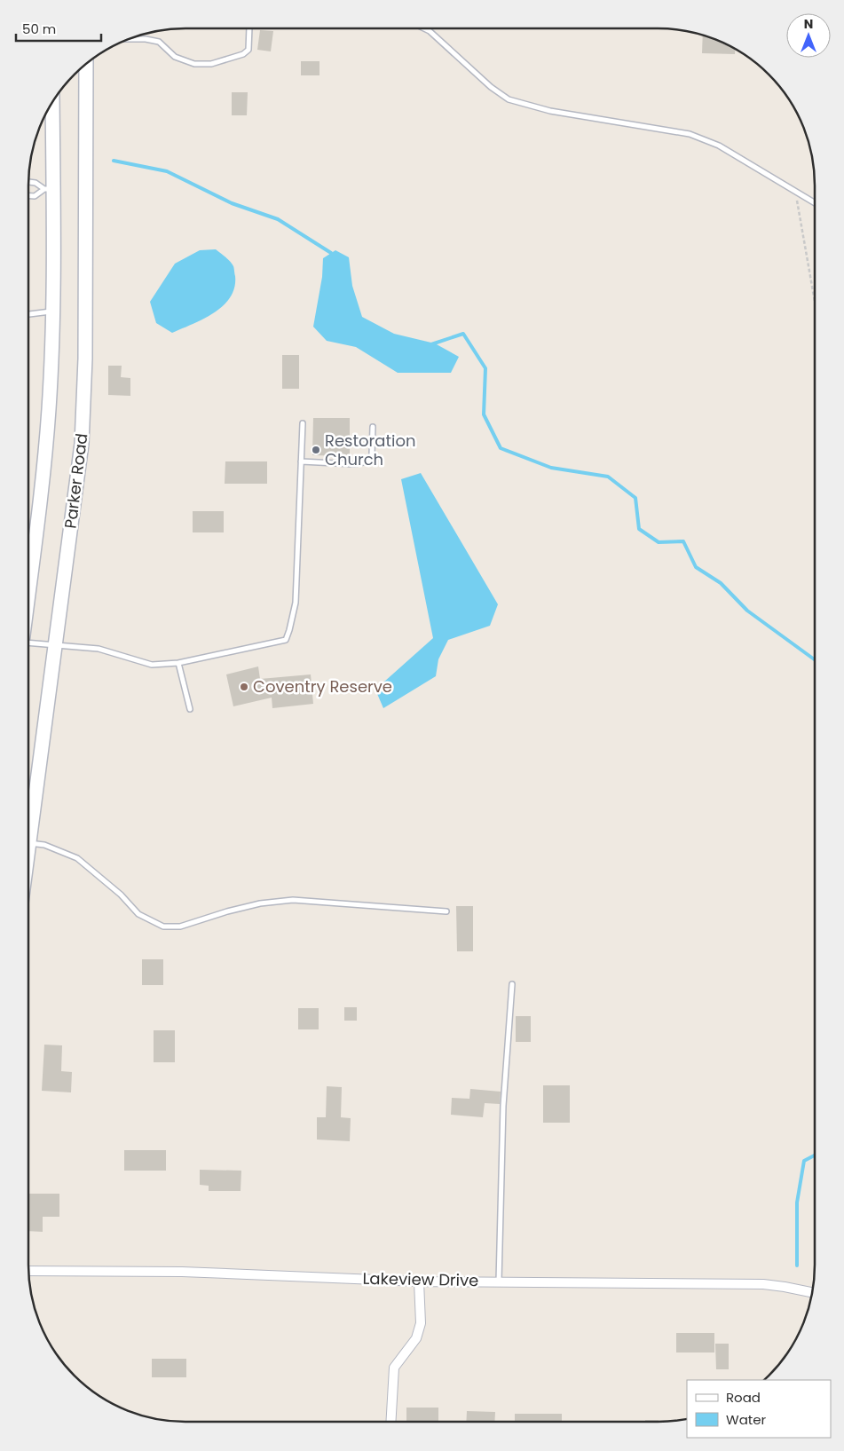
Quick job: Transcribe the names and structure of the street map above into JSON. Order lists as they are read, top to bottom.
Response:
{
  "streets": {
    "main road": ["Parker Road"],
    "street": ["Lakeview Drive"]
  },
  "places": ["Restoration Church", "Coventry Reserve"],
  "legend": ["Road", "Water"],
  "scale_bar": "50 m",
  "north": "top"
}
